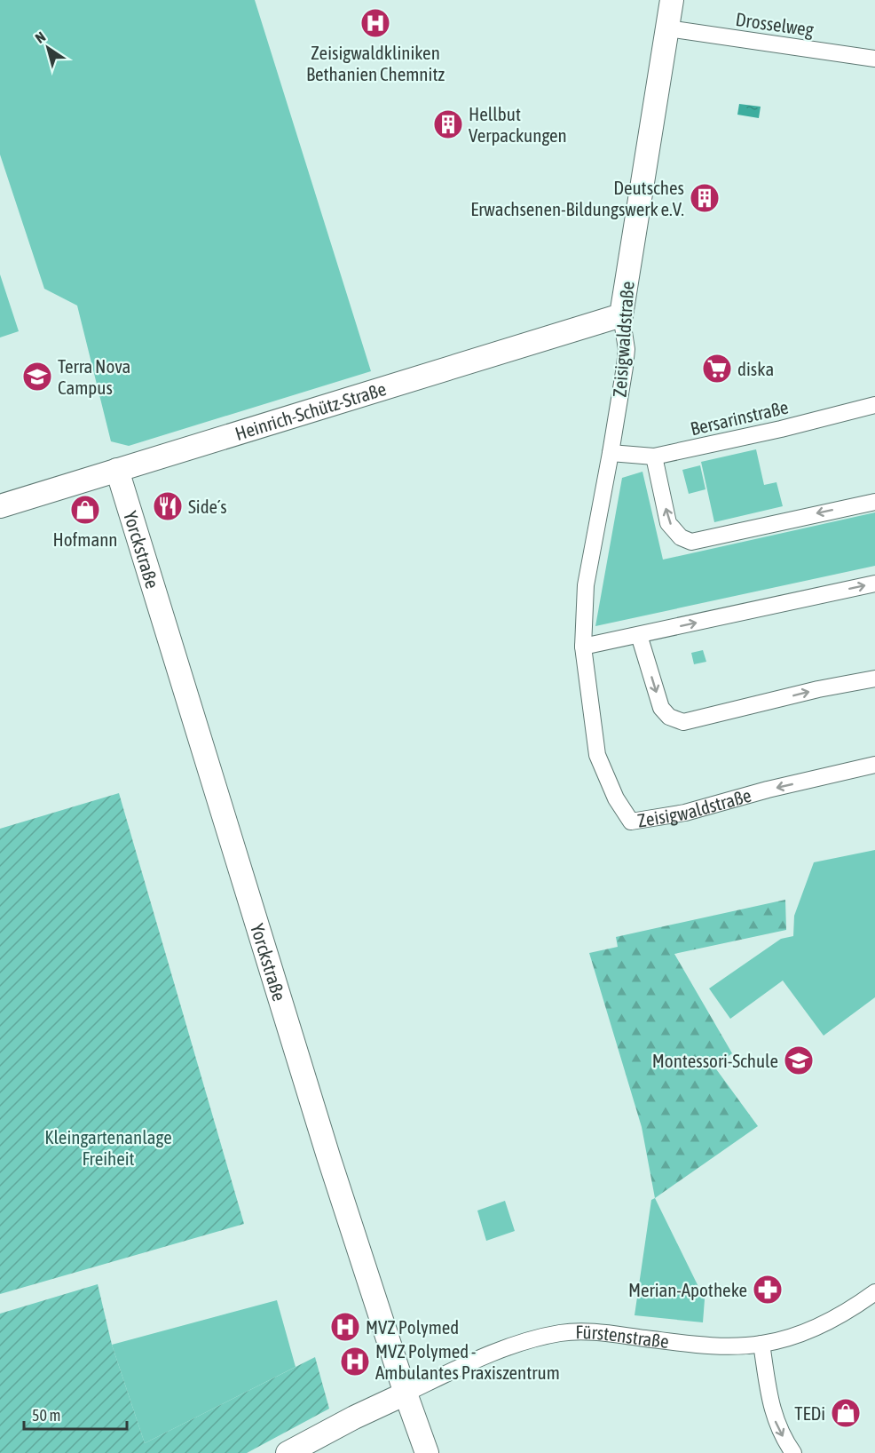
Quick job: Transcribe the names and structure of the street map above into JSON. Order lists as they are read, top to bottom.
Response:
{
  "streets": {
    "main road": [
      "Zeisigwaldstraße",
      "Heinrich-Schütz-Straße",
      "Yorckstraße",
      "Fürstenstraße"
    ],
    "street": ["Drosselweg", "Bersarinstraße"]
  },
  "crossings": [
    ["Drosselweg", "Zeisigwaldstraße"],
    ["Zeisigwaldstraße", "Heinrich-Schütz-Straße"],
    ["Zeisigwaldstraße", "Bersarinstraße"],
    ["Heinrich-Schütz-Straße", "Yorckstraße"],
    ["Yorckstraße", "Fürstenstraße"]
  ],
  "parks": ["Kleingartenanlage Freiheit"],
  "places": {
    "hospital": ["Zeisigwaldkliniken Bethanien Chemnitz", "MVZ Polymed", "MVZ Polymed - Ambulantes Praxiszentrum"],
    "building": ["Hellbut Verpackungen", "Deutsches Erwachsenen-Bildungswerk e.V."],
    "supermarket": ["diska"],
    "school or university": ["Terra Nova Campus", "Montessori-Schule"],
    "restaurant": ["Side´s"],
    "shop": ["Hofmann", "TEDi"],
    "pharmacy": ["Merian-Apotheke"]
  },
  "scale_bar": "50 m",
  "north": "top left"
}
